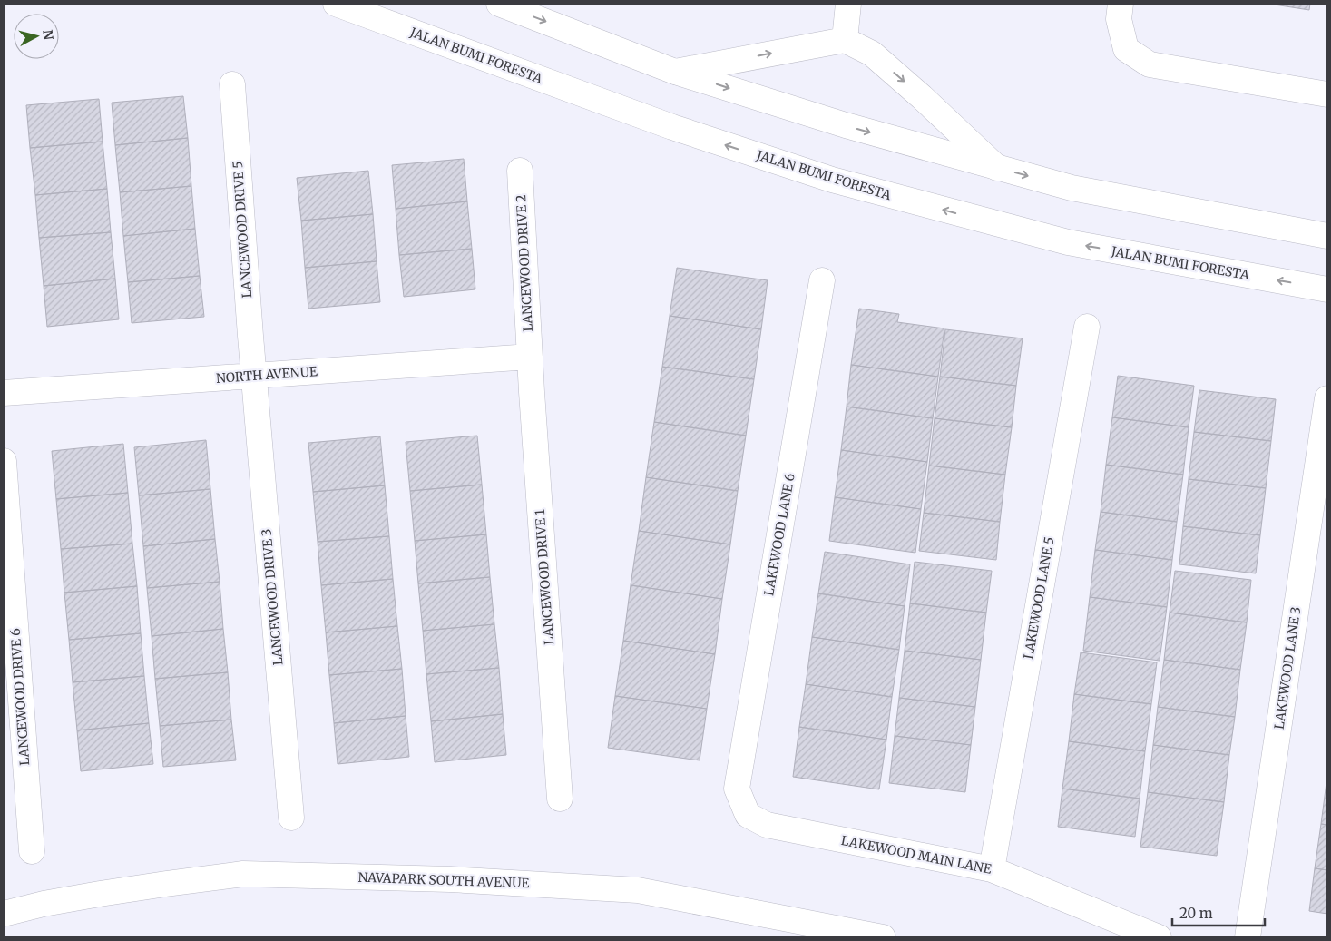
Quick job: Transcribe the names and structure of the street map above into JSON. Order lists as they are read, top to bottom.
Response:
{
  "streets": {
    "street": [
      "JALAN BUMI FORESTA",
      "LANCEWOOD DRIVE 5",
      "LANCEWOOD DRIVE 2",
      "NORTH AVENUE",
      "LAKEWOOD LANE 6",
      "LANCEWOOD DRIVE 1",
      "LANCEWOOD DRIVE 3",
      "LAKEWOOD LANE 5",
      "LAKEWOOD LANE 3",
      "LANCEWOOD DRIVE 6",
      "LAKEWOOD MAIN LANE",
      "NAVAPARK SOUTH AVENUE"
    ]
  },
  "crossings": [
    ["LANCEWOOD DRIVE 5", "NORTH AVENUE"],
    ["LANCEWOOD DRIVE 5", "LANCEWOOD DRIVE 3"],
    ["LANCEWOOD DRIVE 2", "NORTH AVENUE"],
    ["LANCEWOOD DRIVE 2", "LANCEWOOD DRIVE 1"],
    ["NORTH AVENUE", "LANCEWOOD DRIVE 1"],
    ["NORTH AVENUE", "LANCEWOOD DRIVE 3"],
    ["LAKEWOOD LANE 6", "LAKEWOOD MAIN LANE"],
    ["LAKEWOOD LANE 5", "LAKEWOOD MAIN LANE"]
  ],
  "scale_bar": "20 m",
  "north": "right"
}
